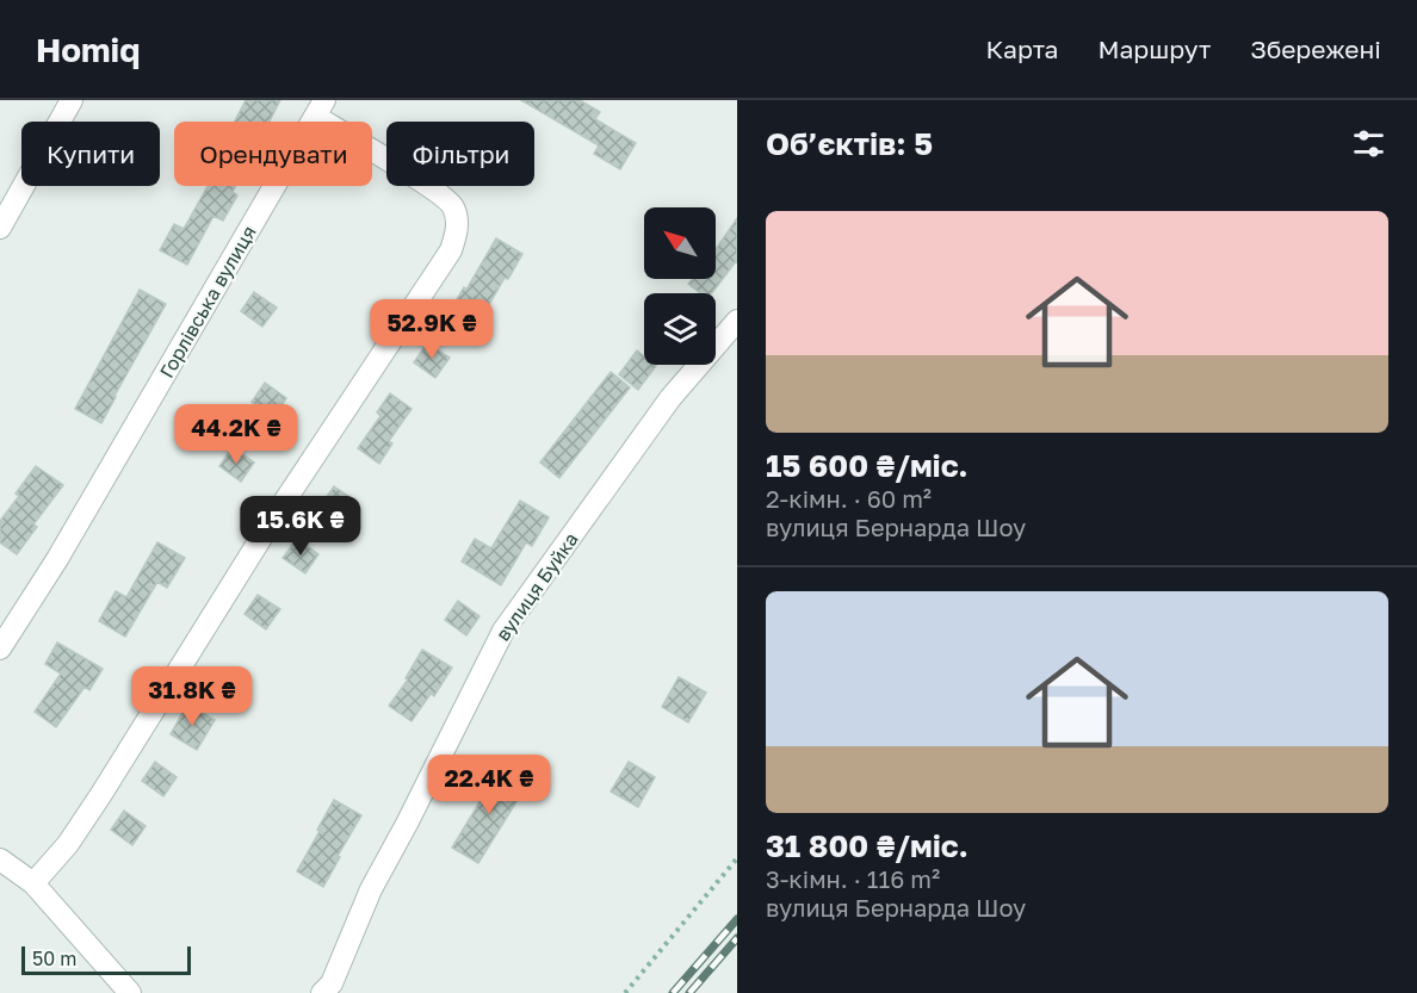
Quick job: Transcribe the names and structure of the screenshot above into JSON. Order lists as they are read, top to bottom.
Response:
{
  "streets": {
    "street": ["Горлівська вулиця", "вулиця Буйка"]
  },
  "scale_bar": "50 m",
  "north": "top left",
  "page": {
    "header": "Homiq",
    "nav": ["Карта", "Маршрут", "Збережені"],
    "heading": "Об’єктів: 5",
    "chip": ["Купити", "Орендувати", "Фільтри"],
    "list": [
      {
        "name": "15 600 ₴/міс.",
        "note": "2-кімн. · 60 m² · вулиця Бернарда Шоу"
      },
      {
        "name": "31 800 ₴/міс.",
        "note": "3-кімн. · 116 m² · вулиця Бернарда Шоу"
      }
    ],
    "price": [
      "52.9K ₴",
      "44.2K ₴",
      "15.6K ₴",
      "31.8K ₴",
      "22.4K ₴"
    ],
    "scale": "50 m"
  }
}
